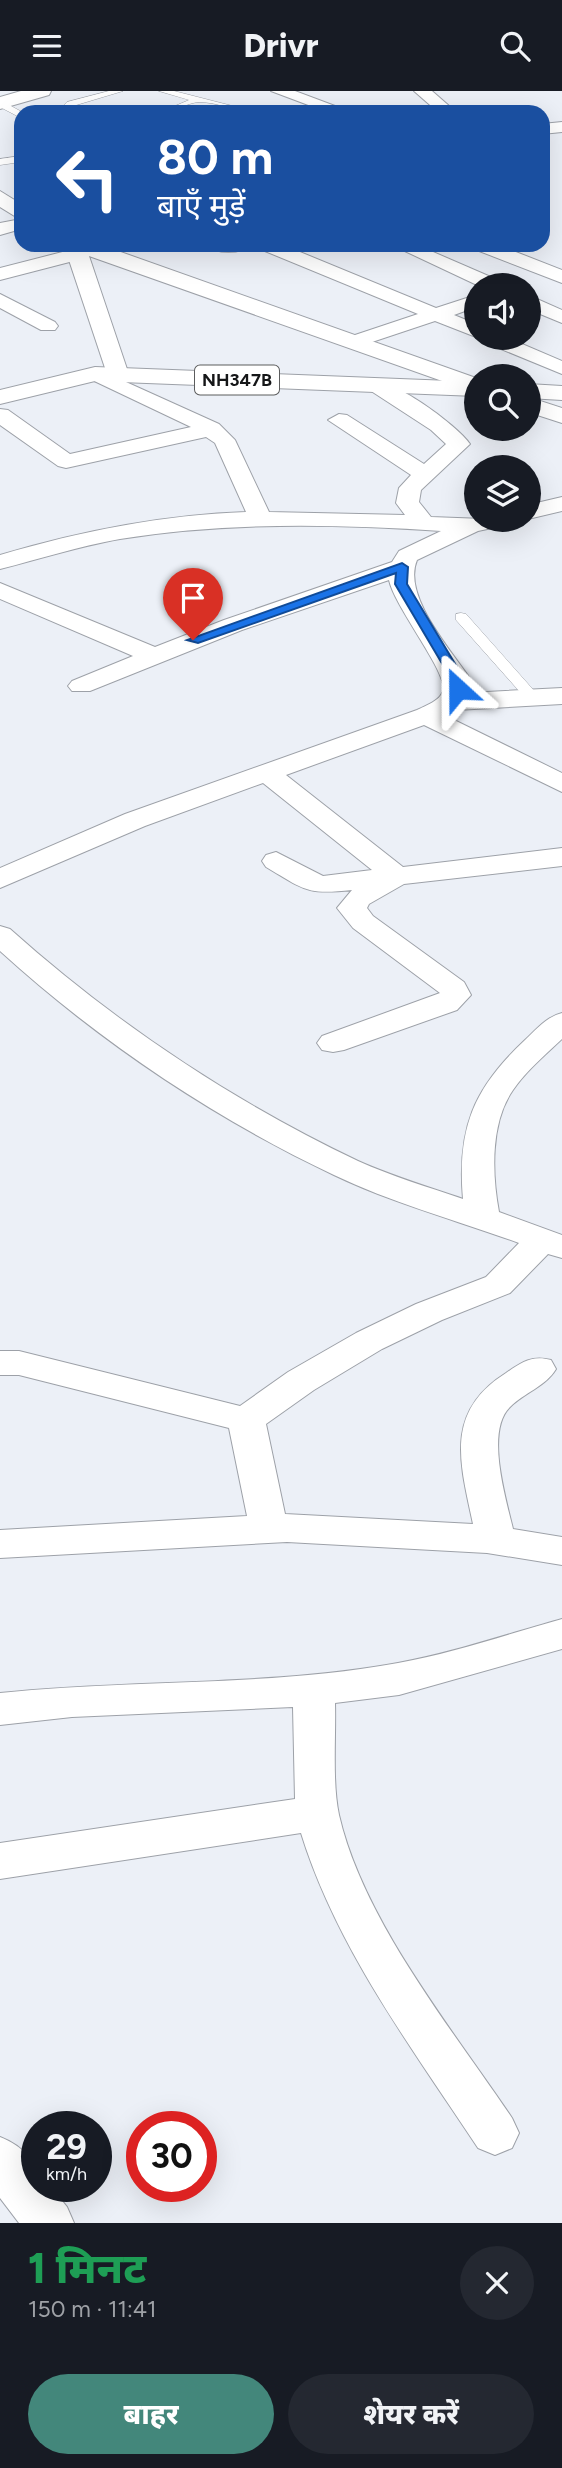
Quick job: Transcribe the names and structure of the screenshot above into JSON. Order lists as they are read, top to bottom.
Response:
{
  "streets": {
    "main road": ["NH347B"]
  },
  "page": {
    "header": "Drivr",
    "turn": ["80 m", "बाएँ मुड़ें"],
    "speed": "29 km/h",
    "limit": "30",
    "heading": ["1 मिनट", "150 m · 11:41"],
    "buttons": ["बाहर", "शेयर करें"]
  }
}
